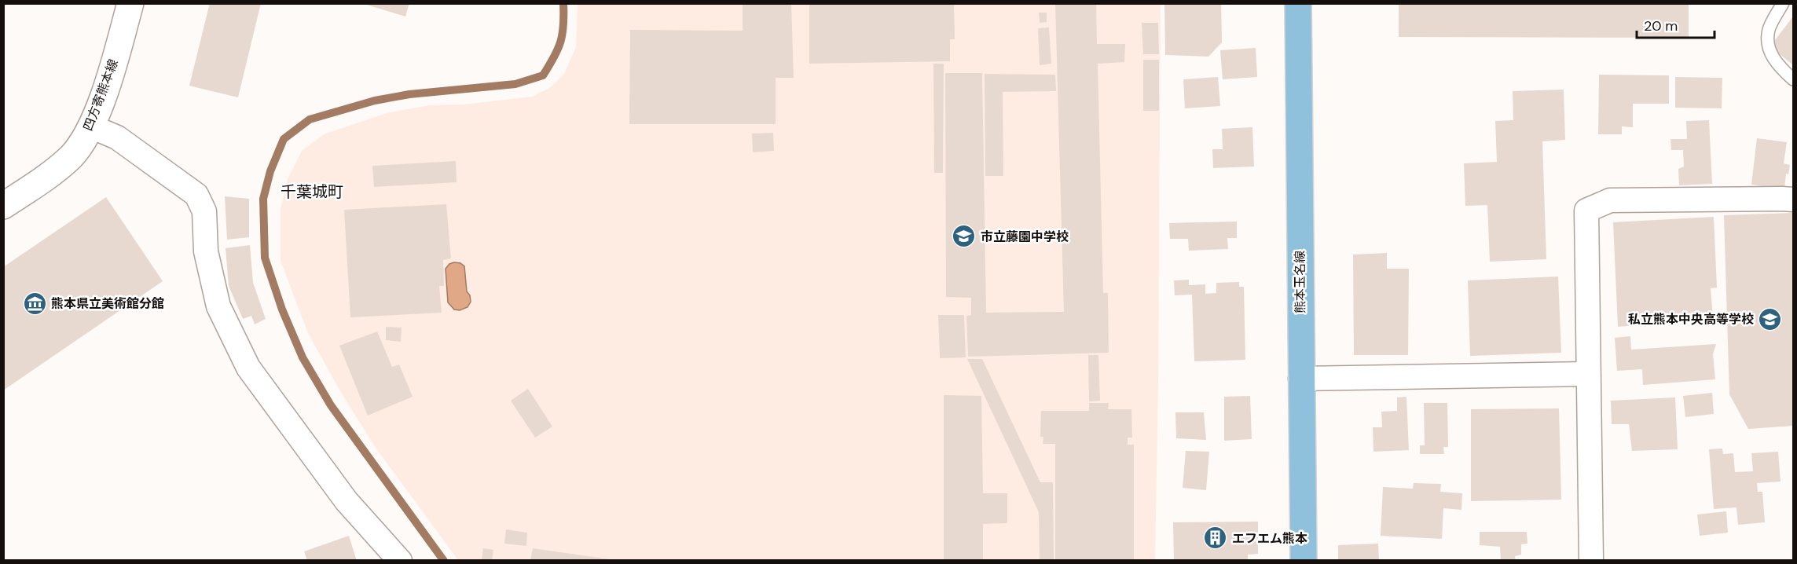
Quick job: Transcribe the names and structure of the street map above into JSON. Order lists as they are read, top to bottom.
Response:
{
  "streets": {
    "main road": ["四方寄熊本線", "熊本玉名線"]
  },
  "districts": ["千葉城町"],
  "places": {
    "school or university": ["市立藤園中学校", "私立熊本中央高等学校"],
    "museum": ["熊本県立美術館分館"],
    "building": ["エフエム熊本"]
  },
  "scale_bar": "20 m"
}
